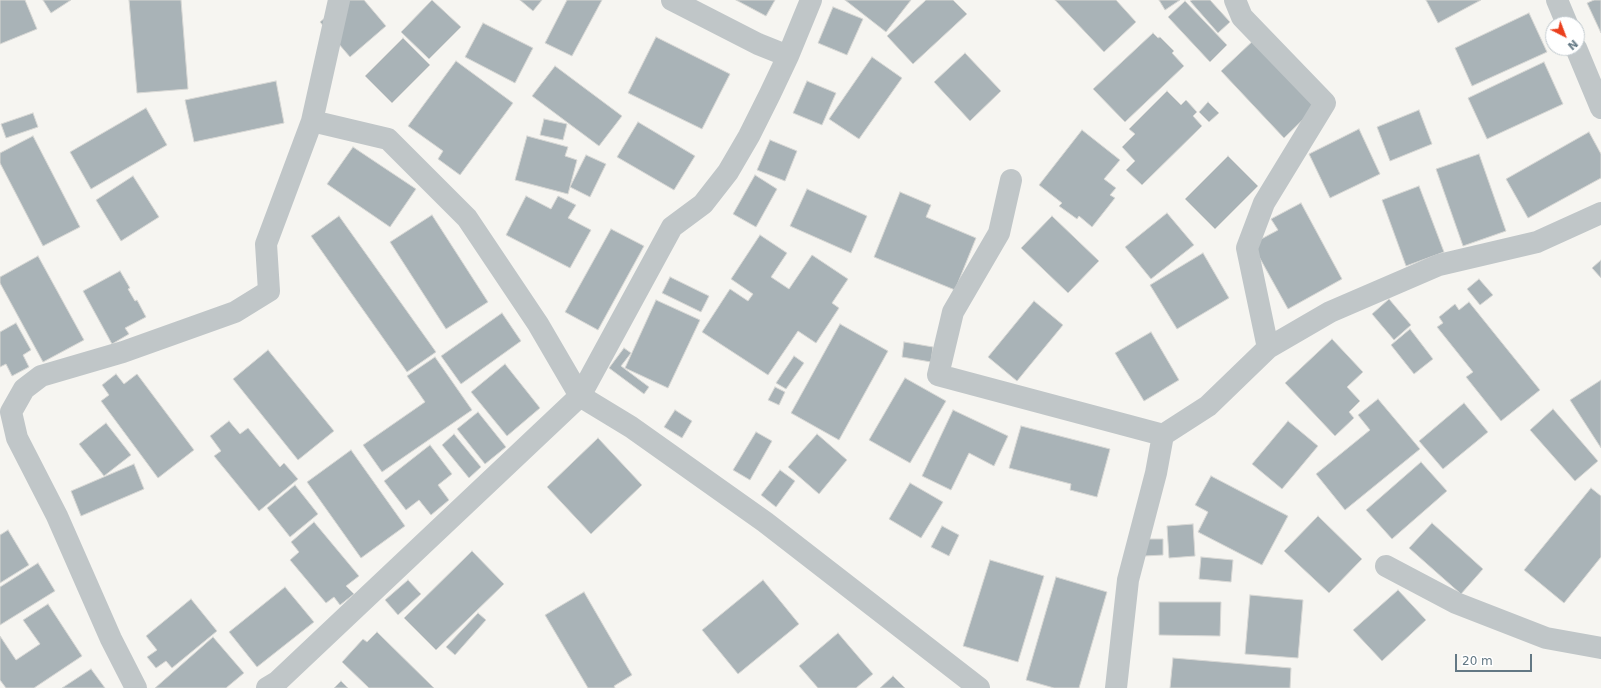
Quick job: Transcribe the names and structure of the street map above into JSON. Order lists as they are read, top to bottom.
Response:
{
  "scale_bar": "20 m",
  "north": "bottom right"
}
